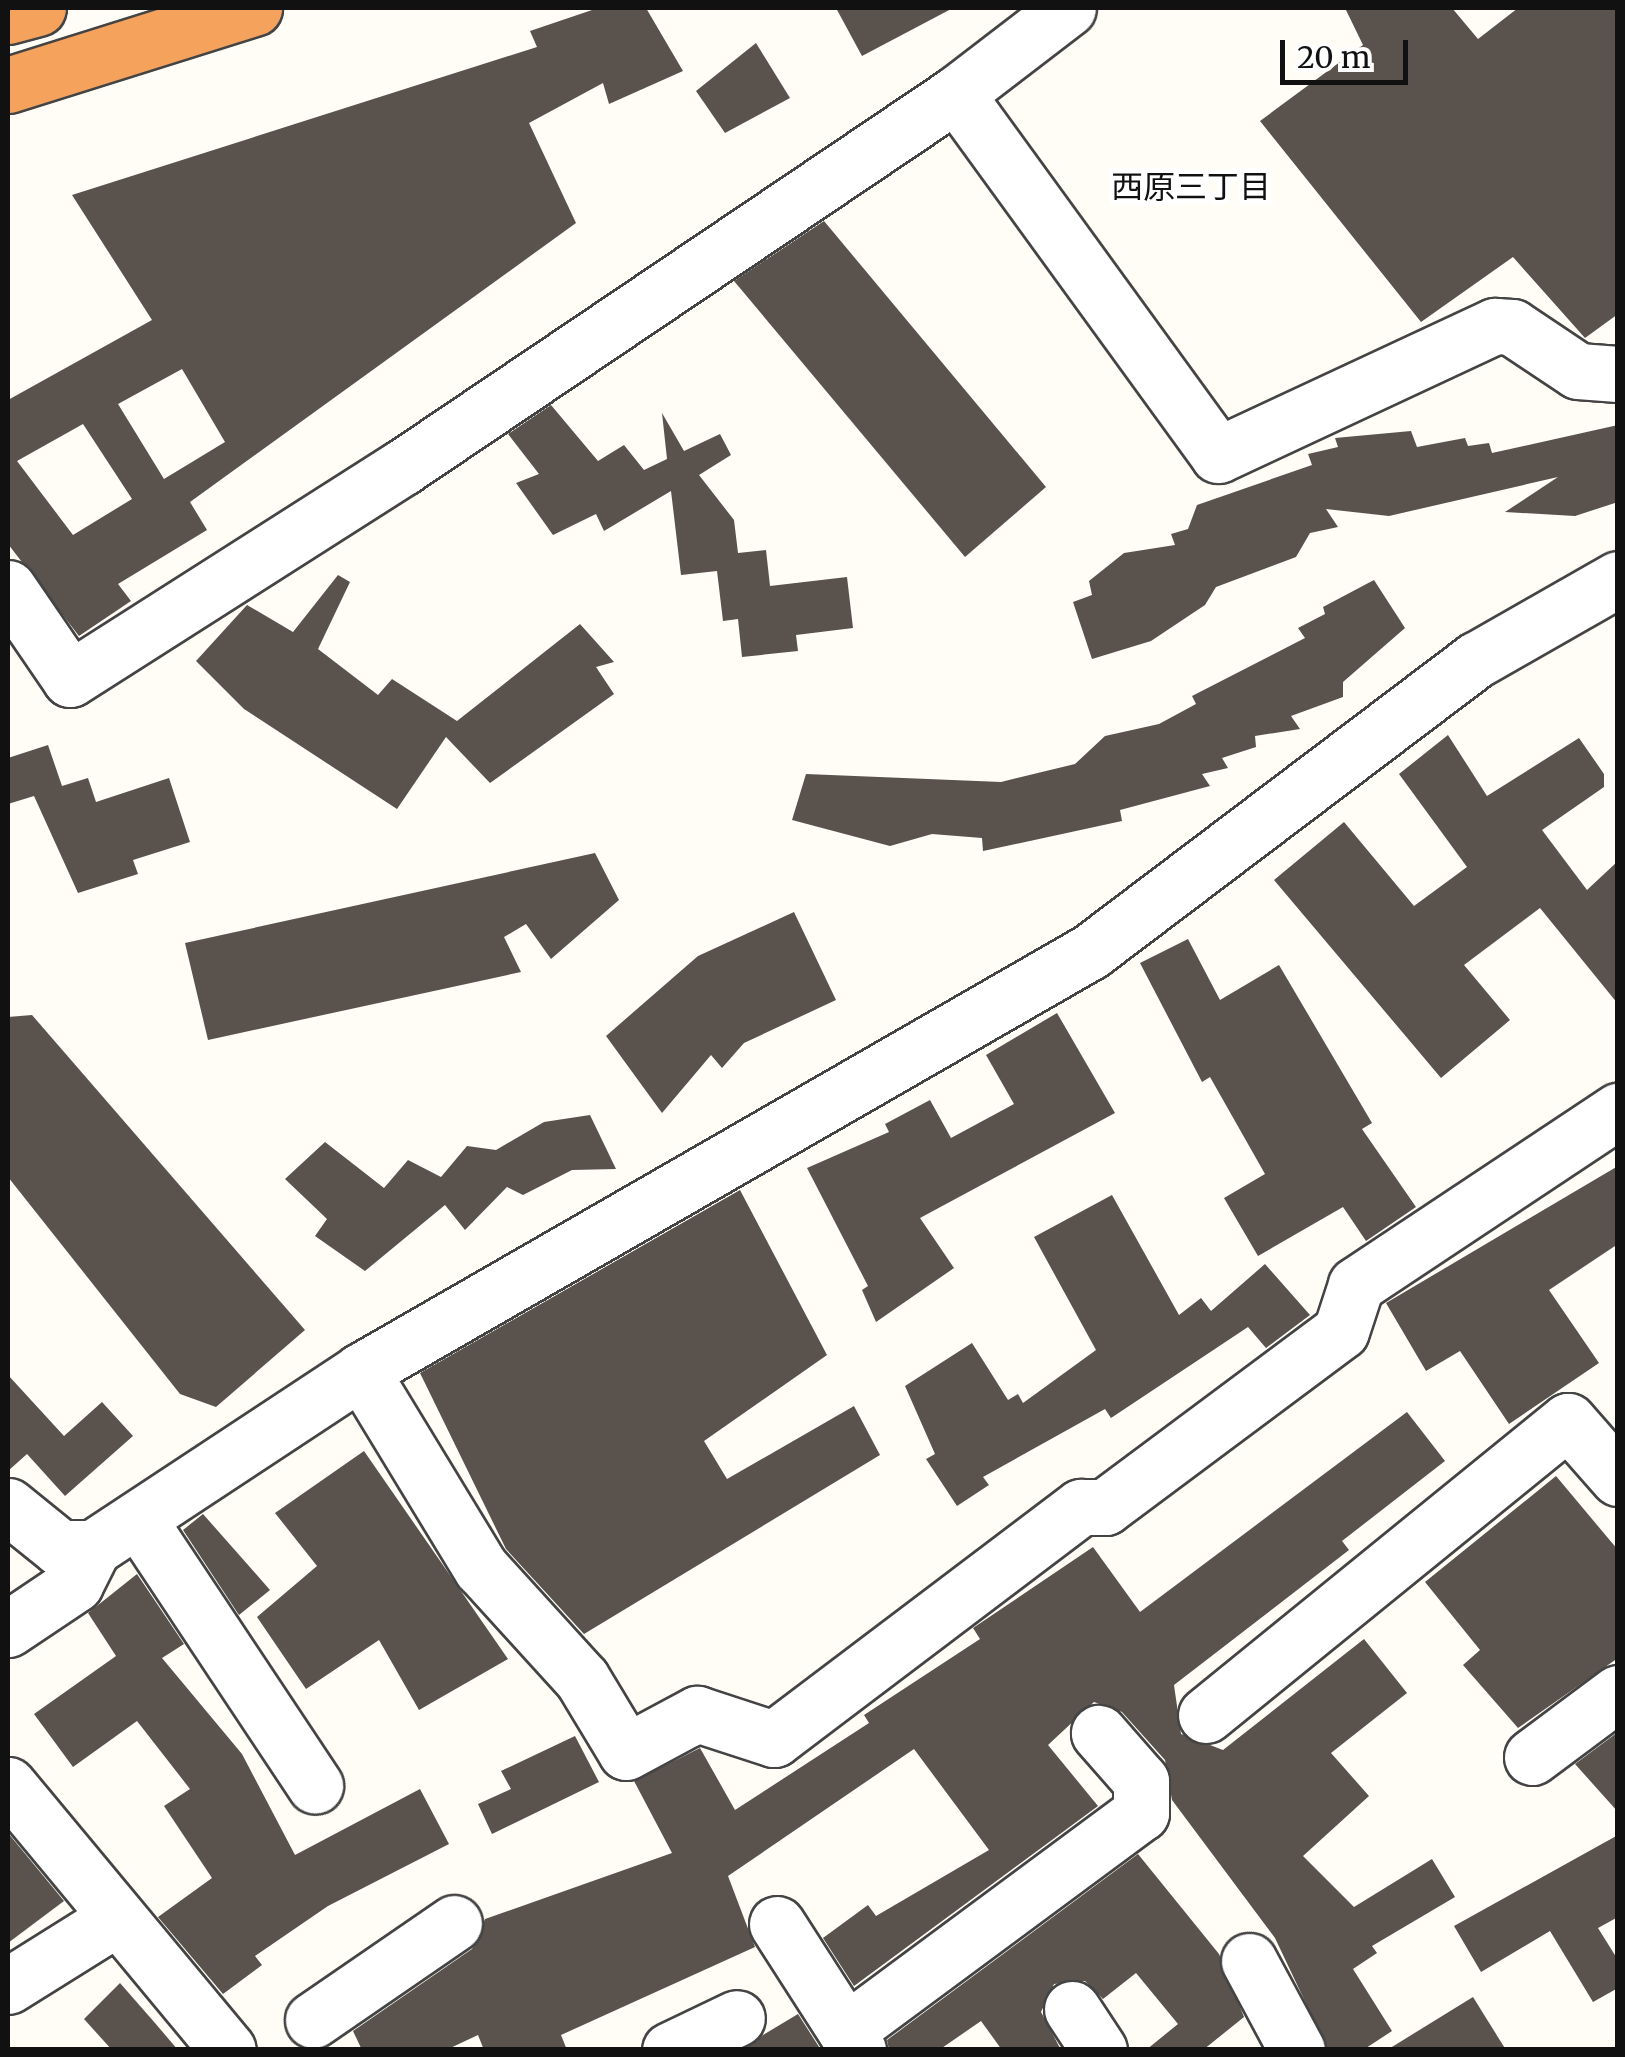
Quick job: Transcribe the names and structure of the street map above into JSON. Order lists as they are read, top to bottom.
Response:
{
  "districts": ["西原三丁目"],
  "scale_bar": "20 m"
}
